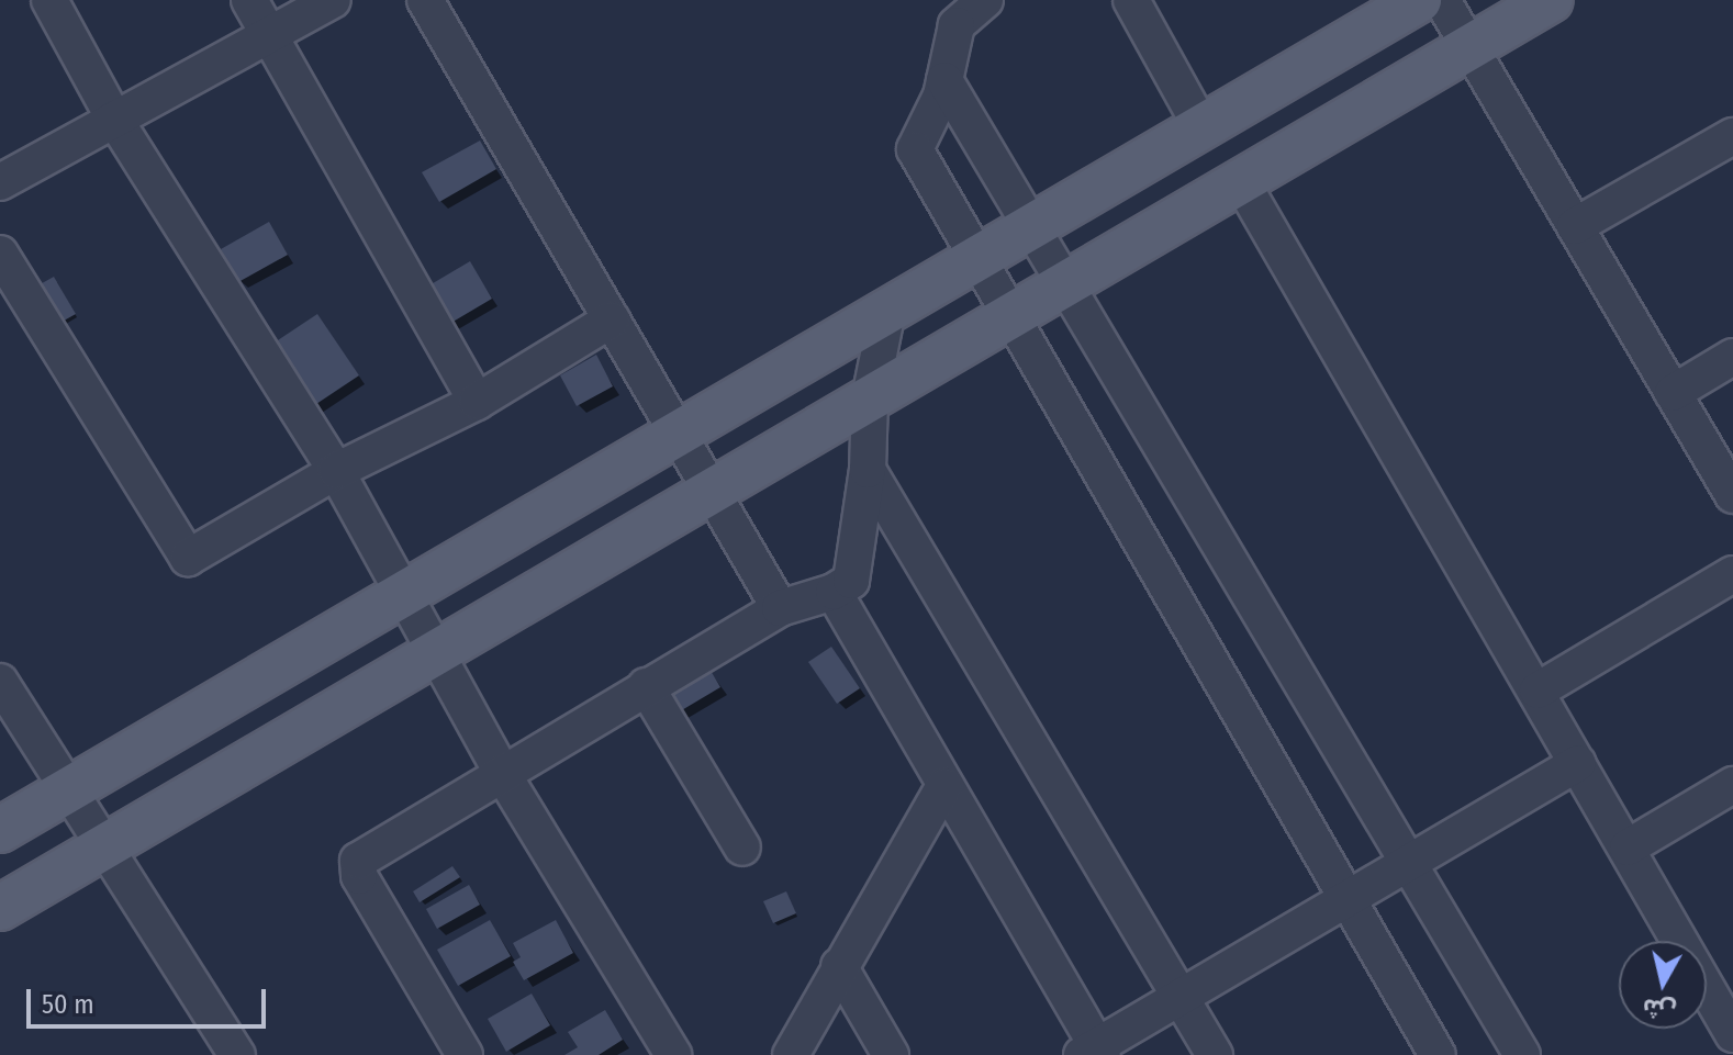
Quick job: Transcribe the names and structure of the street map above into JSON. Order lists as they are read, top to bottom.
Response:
{
  "scale_bar": "50 m",
  "north": "bottom"
}
